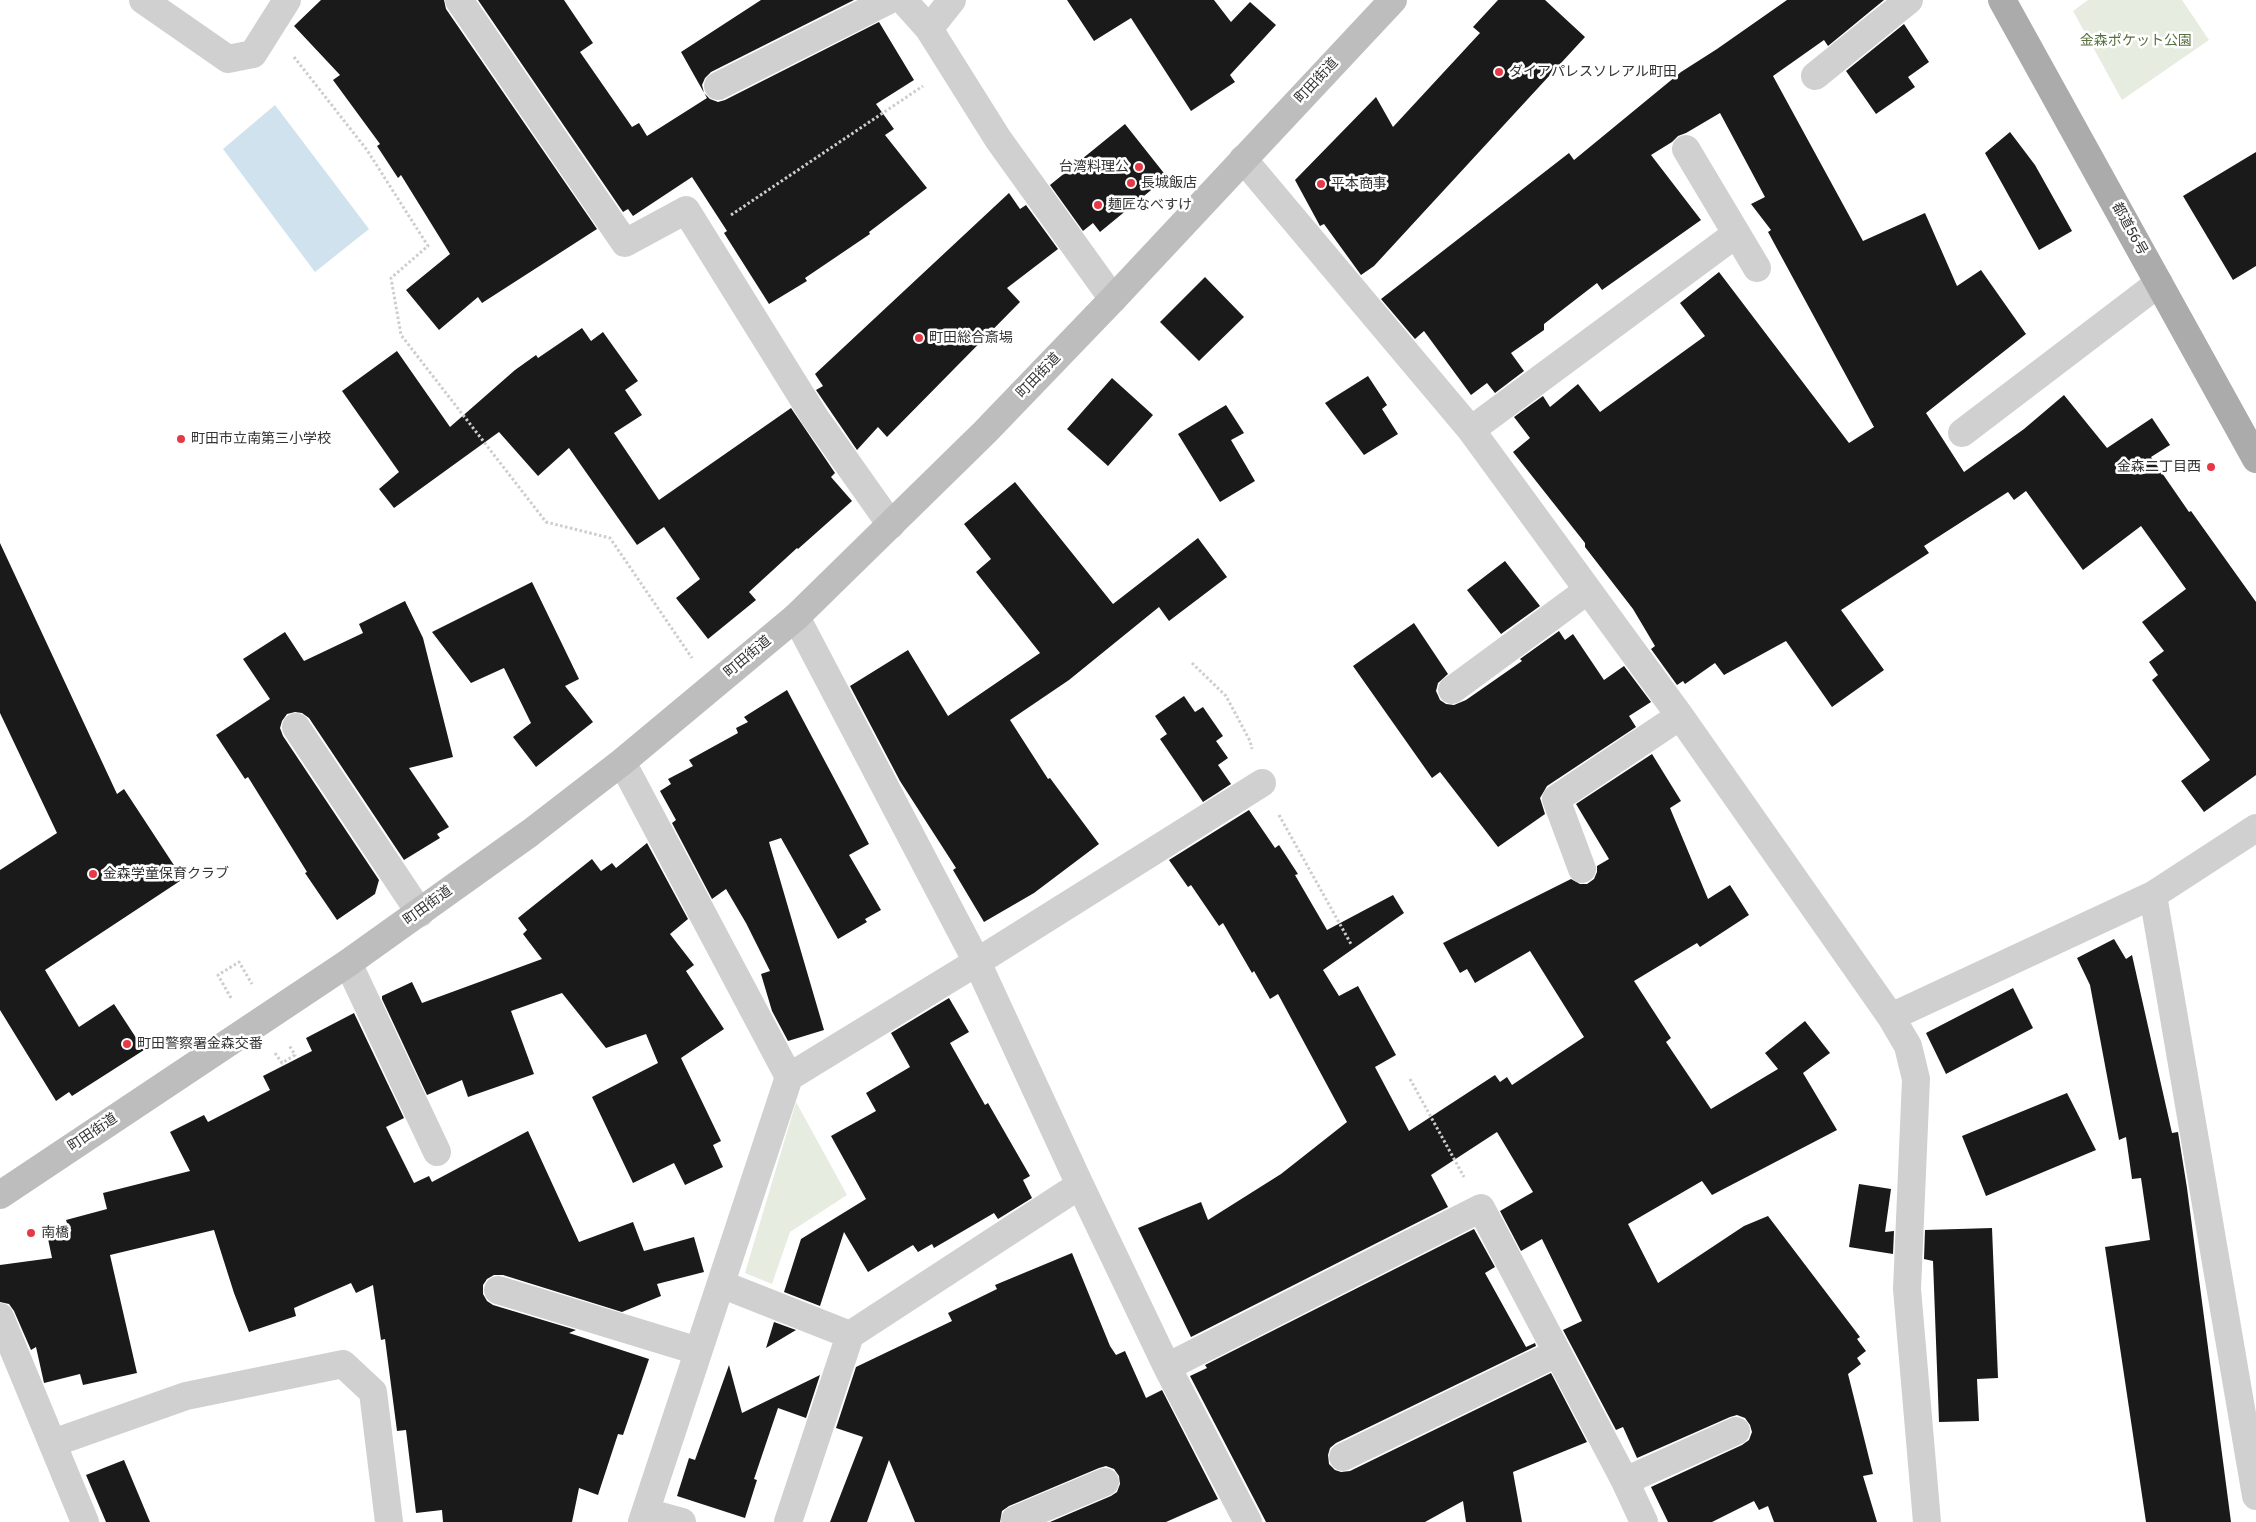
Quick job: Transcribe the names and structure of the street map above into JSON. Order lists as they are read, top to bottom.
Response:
{
  "streets": {
    "main road": ["町田街道", "都道56号"]
  },
  "parks": ["金森ポケット公園"],
  "places": [
    "ダイアパレスソレアル町田",
    "台湾料理公",
    "長城飯店",
    "平本商事",
    "麺匠なべすけ",
    "町田総合斎場",
    "町田市立南第三小学校",
    "金森二丁目西",
    "金森学童保育クラブ",
    "町田警察署金森交番",
    "南橋"
  ]
}
